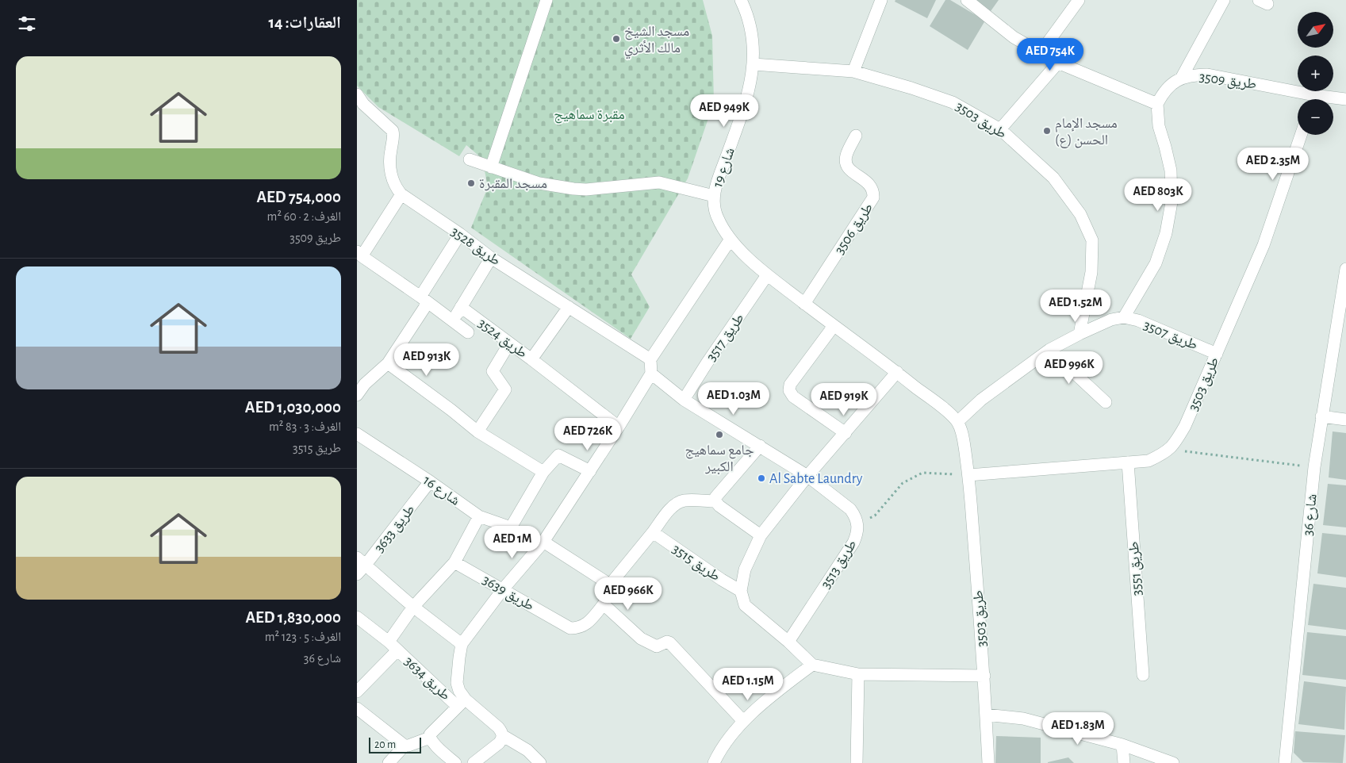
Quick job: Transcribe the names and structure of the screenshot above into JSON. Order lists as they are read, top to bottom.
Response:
{
  "streets": {
    "street": [
      "طريق 3509",
      "طريق 3503",
      "شارع 19",
      "طريق 3506",
      "طريق 3528",
      "طريق 3507",
      "طريق 3517",
      "طريق 3524",
      "شارع 16",
      "شارع 36",
      "طريق 3633",
      "طريق 3515",
      "طريق 3513",
      "طريق 3551",
      "طريق 3639",
      "طريق 3634"
    ]
  },
  "crossings": [
    ["طريق 3509", "طريق 3507"],
    ["طريق 3503", "شارع 19"],
    ["طريق 3503", "طريق 3506"],
    ["طريق 3503", "طريق 3507"],
    ["طريق 3503", "طريق 3517"],
    ["طريق 3503", "طريق 3551"],
    ["طريق 3528", "طريق 3524"],
    ["شارع 16", "طريق 3633"]
  ],
  "parks": ["مقبرة سماهيج"],
  "places": [
    "مسجد الشيخ مالك الأثري",
    "مسجد الإمام الحسن (ع)",
    "مسجد المقبرة",
    "جامع سماهيج الكبير",
    "Al Sabte Laundry"
  ],
  "scale_bar": "20 m",
  "north": "top right",
  "page": {
    "heading": "العقارات: 14",
    "map_buttons": ["+", "−"],
    "price": [
      "AED 754K",
      "AED 949K",
      "AED 2.35M",
      "AED 803K",
      "AED 1.52M",
      "AED 913K",
      "AED 996K",
      "AED 1.03M",
      "AED 919K",
      "AED 726K",
      "AED 1M",
      "AED 966K",
      "AED 1.15M",
      "AED 1.83M"
    ],
    "list": [
      {
        "name": "AED 754,000",
        "note": "الغرف: 2 · 60 m² · طريق 3509"
      },
      {
        "name": "AED 1,030,000",
        "note": "الغرف: 3 · 83 m² · طريق 3515"
      },
      {
        "name": "AED 1,830,000",
        "note": "الغرف: 5 · 123 m² · شارع 36"
      }
    ],
    "scale": "20 m"
  }
}
